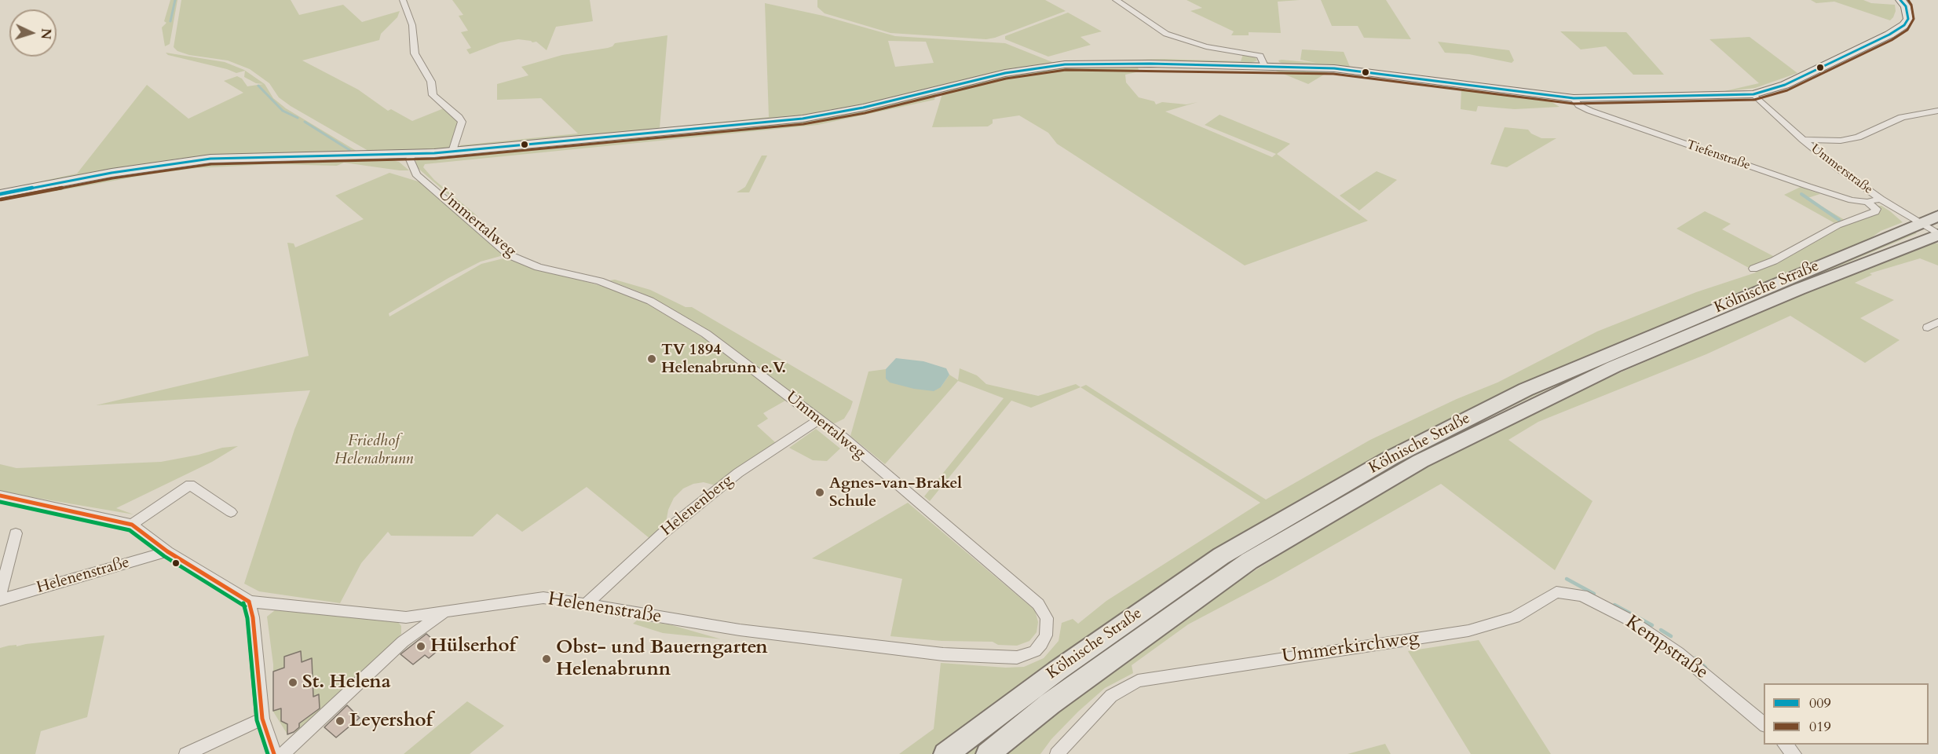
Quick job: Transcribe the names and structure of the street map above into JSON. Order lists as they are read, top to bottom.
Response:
{
  "streets": {
    "main road": ["Kölnische Straße"],
    "street": [
      "Tiefenstraße",
      "Ummerstraße",
      "Ummertalweg",
      "Helenenberg",
      "Helenenstraße",
      "Ummerkirchweg",
      "Kempstraße"
    ]
  },
  "crossings": [
    ["Tiefenstraße", "Ummerstraße"],
    ["Ummerstraße", "Kölnische Straße"],
    ["Ummertalweg", "Helenenberg"],
    ["Ummertalweg", "Helenenstraße"],
    ["Helenenberg", "Helenenstraße"],
    ["Ummerkirchweg", "Kempstraße"]
  ],
  "parks": ["Friedhof Helenabrunn"],
  "places": [
    "TV 1894 Helenabrunn e.V.",
    "Agnes-van-Brakel Schule",
    "Hülserhof",
    "Obst- und Bauerngarten Helenabrunn",
    "St. Helena",
    "Leyershof"
  ],
  "lines": ["transit line 009", "transit line 019"],
  "legend": ["009", "019"],
  "north": "right"
}
